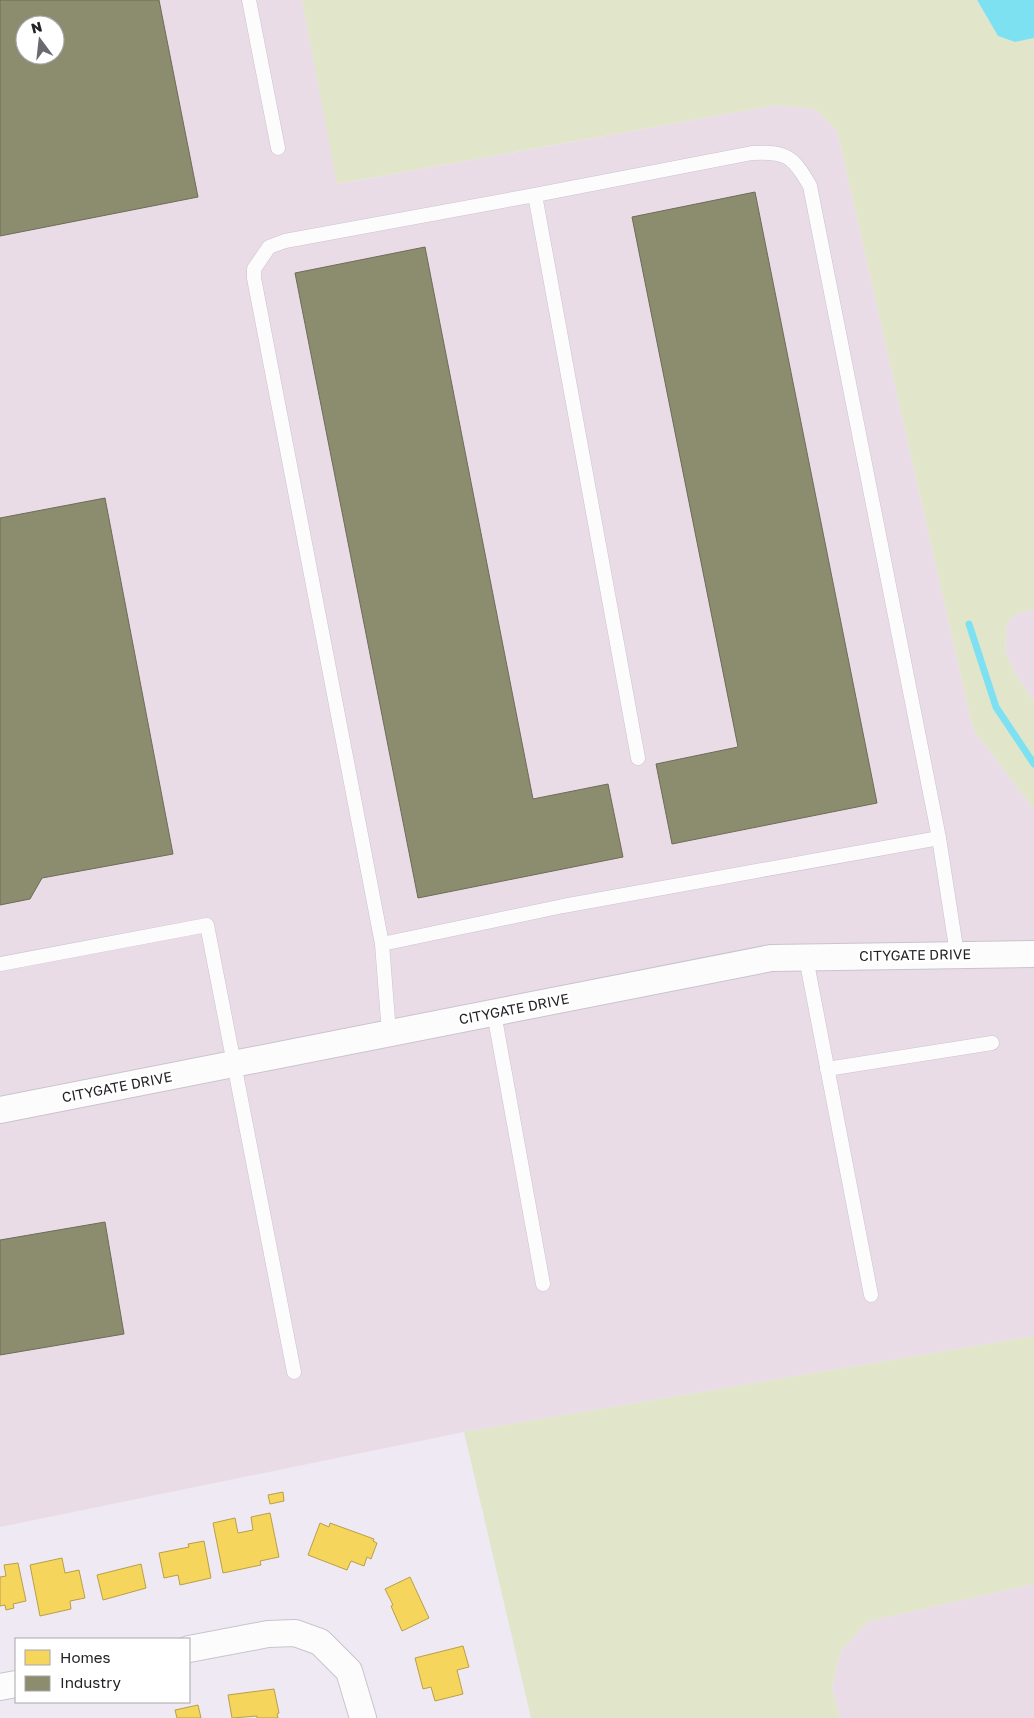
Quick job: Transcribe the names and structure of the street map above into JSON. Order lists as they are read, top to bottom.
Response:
{
  "streets": {
    "street": ["CITYGATE DRIVE"]
  },
  "legend": ["Homes", "Industry"],
  "north": "top"
}
